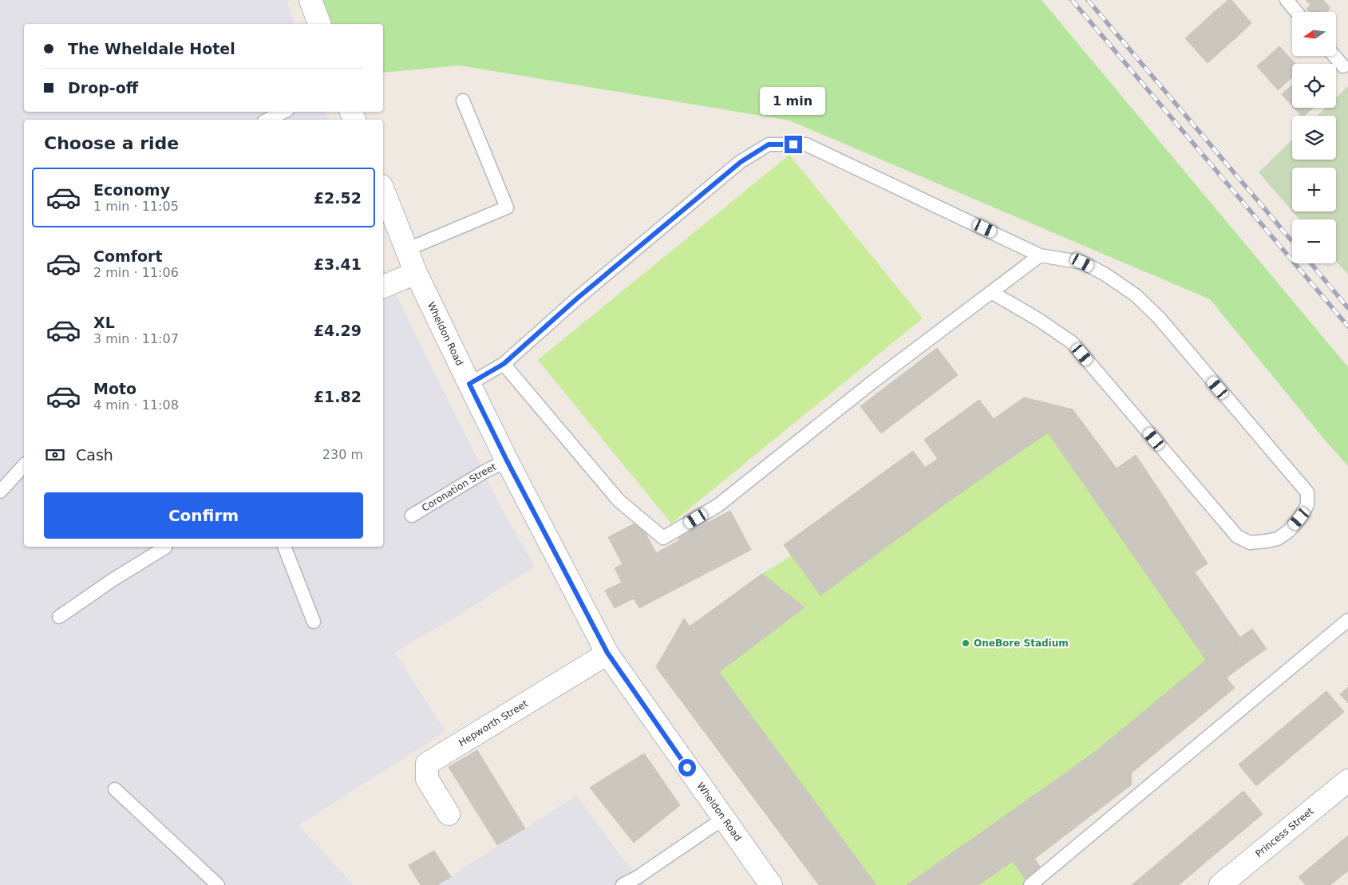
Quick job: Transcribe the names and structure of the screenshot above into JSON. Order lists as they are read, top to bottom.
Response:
{
  "streets": {
    "street": ["Wheldon Road", "Hepworth Street", "Princess Street"],
    "lane": ["Coronation Street"]
  },
  "crossings": [
    ["Wheldon Road", "Coronation Street"],
    ["Wheldon Road", "Hepworth Street"]
  ],
  "places": ["OneBore Stadium"],
  "north": "left",
  "page": {
    "map_buttons": ["+", "−"],
    "banner": ["The Wheldale Hotel", "Drop-off"],
    "bubble": "1 min",
    "heading": "Choose a ride",
    "list": [
      {
        "name": "Economy",
        "note": "1 min · 11:05",
        "value": "£2.52"
      },
      {
        "name": "Comfort",
        "note": "2 min · 11:06",
        "value": "£3.41"
      },
      {
        "name": "XL",
        "note": "3 min · 11:07",
        "value": "£4.29"
      },
      {
        "name": "Moto",
        "note": "4 min · 11:08",
        "value": "£1.82"
      }
    ],
    "pay": ["Cash", "230 m"],
    "buttons": "Confirm"
  }
}
